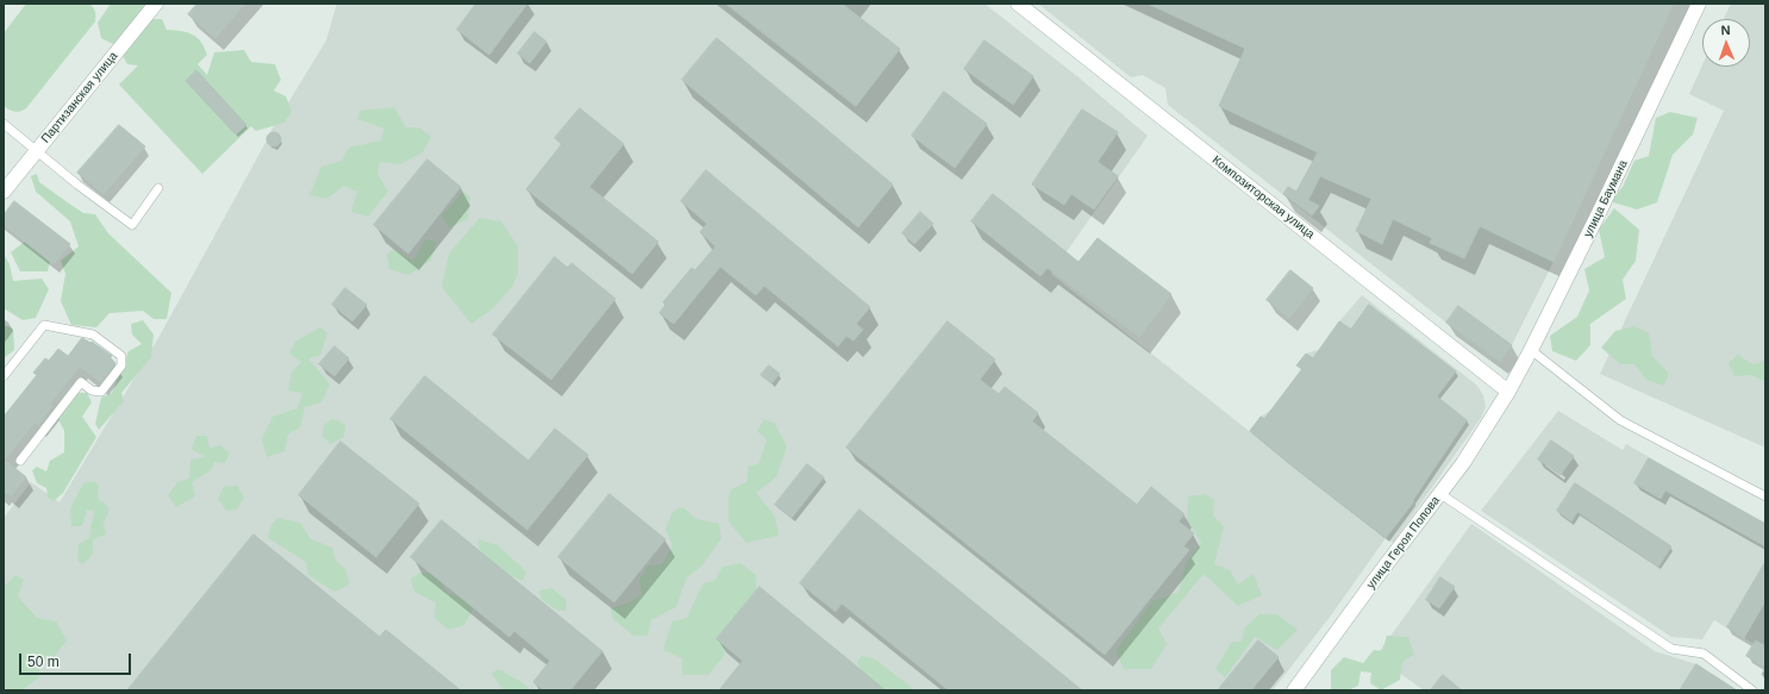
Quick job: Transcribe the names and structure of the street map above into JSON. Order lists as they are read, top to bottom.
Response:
{
  "streets": {
    "street": [
      "Партизанская улица",
      "Композиторская улица",
      "улица Баумана",
      "улица Героя Попова"
    ]
  },
  "crossings": [
    ["Композиторская улица", "улица Баумана"],
    ["Композиторская улица", "улица Героя Попова"],
    ["улица Баумана", "улица Героя Попова"]
  ],
  "scale_bar": "50 m",
  "north": "top"
}
